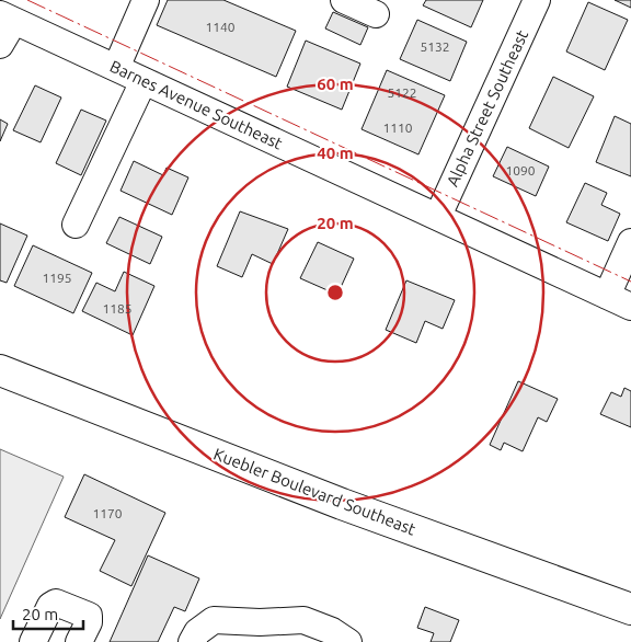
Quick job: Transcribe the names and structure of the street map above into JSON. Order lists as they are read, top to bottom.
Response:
{
  "streets": {
    "main road": ["Kuebler Boulevard Southeast"],
    "street": ["Barnes Avenue Southeast", "Alpha Street Southeast"]
  },
  "crossings": [
    ["Barnes Avenue Southeast", "Alpha Street Southeast"]
  ],
  "house_numbers": [
    "1140",
    "5132",
    "5122",
    "1110",
    "1090",
    "1195",
    "1185",
    "1170"
  ],
  "scale_bar": "20 m",
  "rings": ["60 m", "40 m", "20 m"]
}
